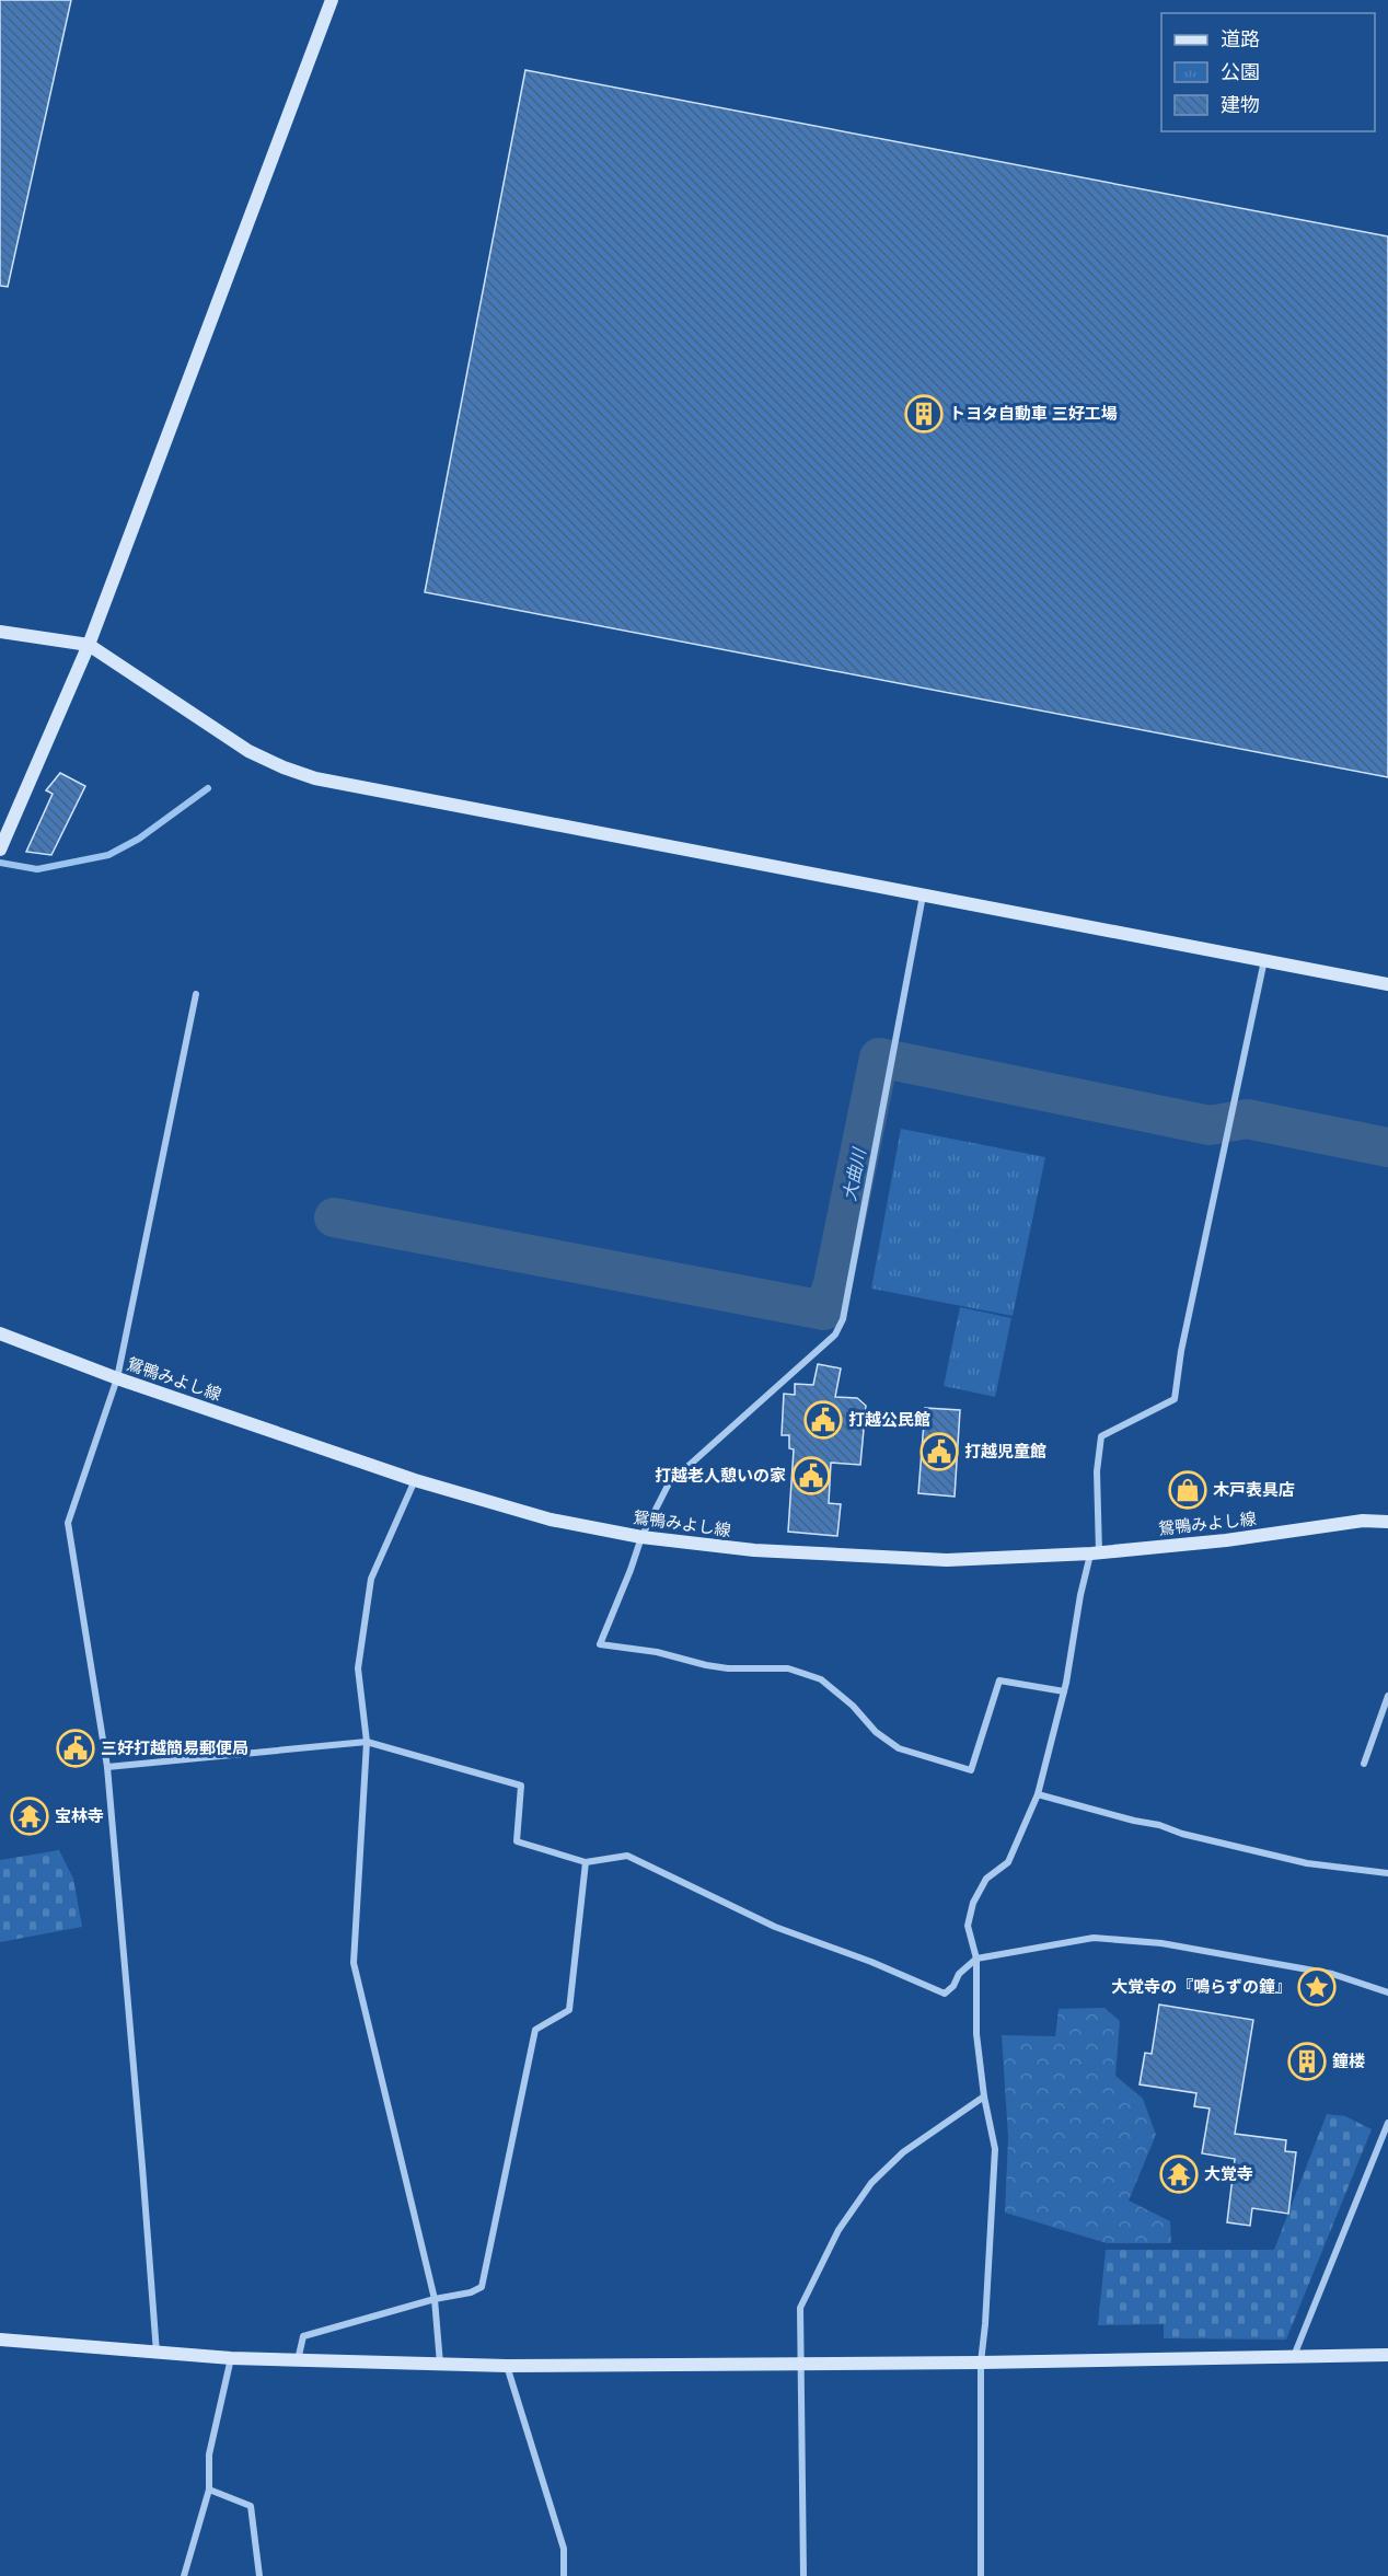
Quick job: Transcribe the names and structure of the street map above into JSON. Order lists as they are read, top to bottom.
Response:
{
  "streets": {
    "street": ["鴛鴨みよし線"]
  },
  "water": ["大曲川"],
  "places": {
    "building": ["トヨタ自動車 三好工場", "鐘楼"],
    "public building": [
      "打越公民館",
      "打越児童館",
      "打越老人憩いの家",
      "三好打越簡易郵便局"
    ],
    "shop": ["木戸表具店"],
    "temple": ["宝林寺", "大覚寺"],
    "place": ["大覚寺の『鳴らずの鐘』"]
  },
  "legend": ["道路", "公園", "建物"]
}
